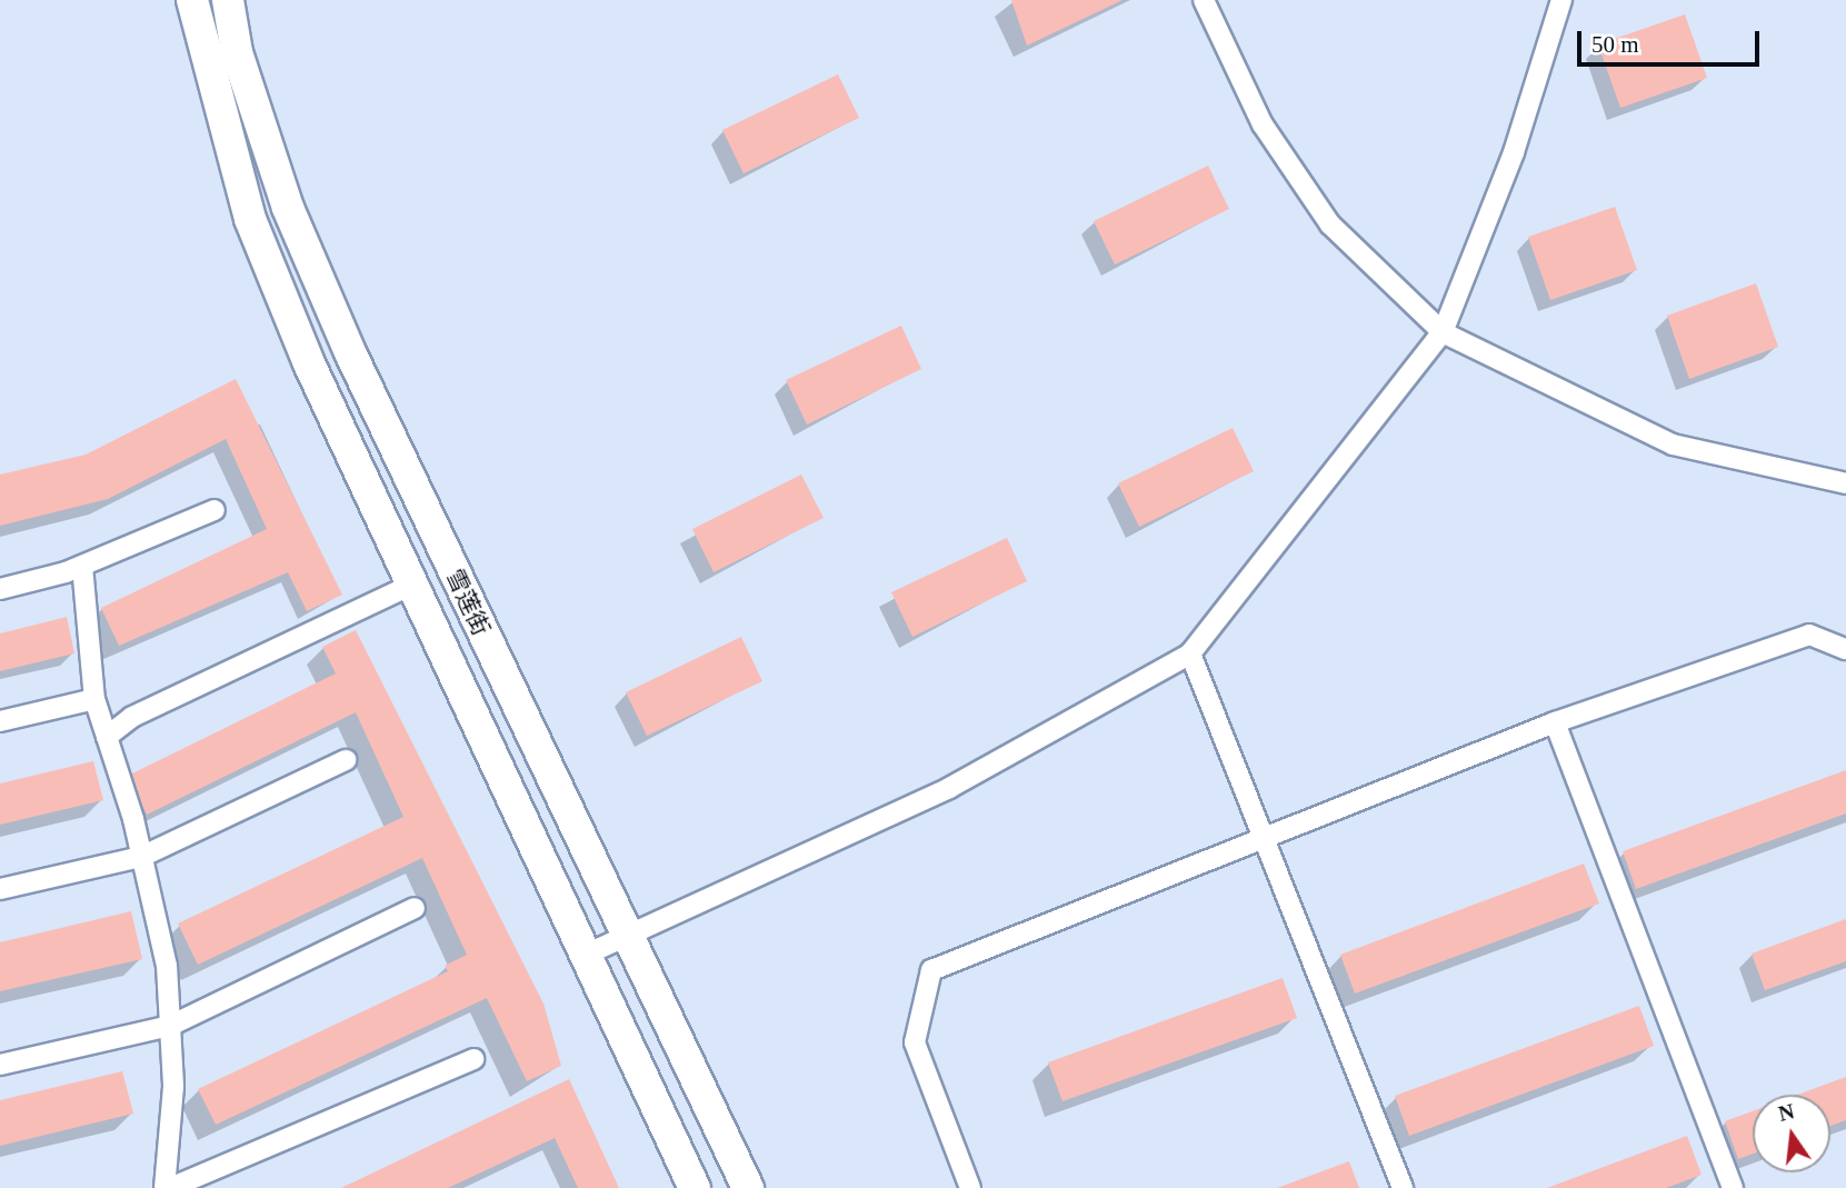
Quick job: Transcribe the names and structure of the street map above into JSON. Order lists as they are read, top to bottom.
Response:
{
  "streets": {
    "main road": ["雪莲街"]
  },
  "scale_bar": "50 m",
  "north": "top"
}
